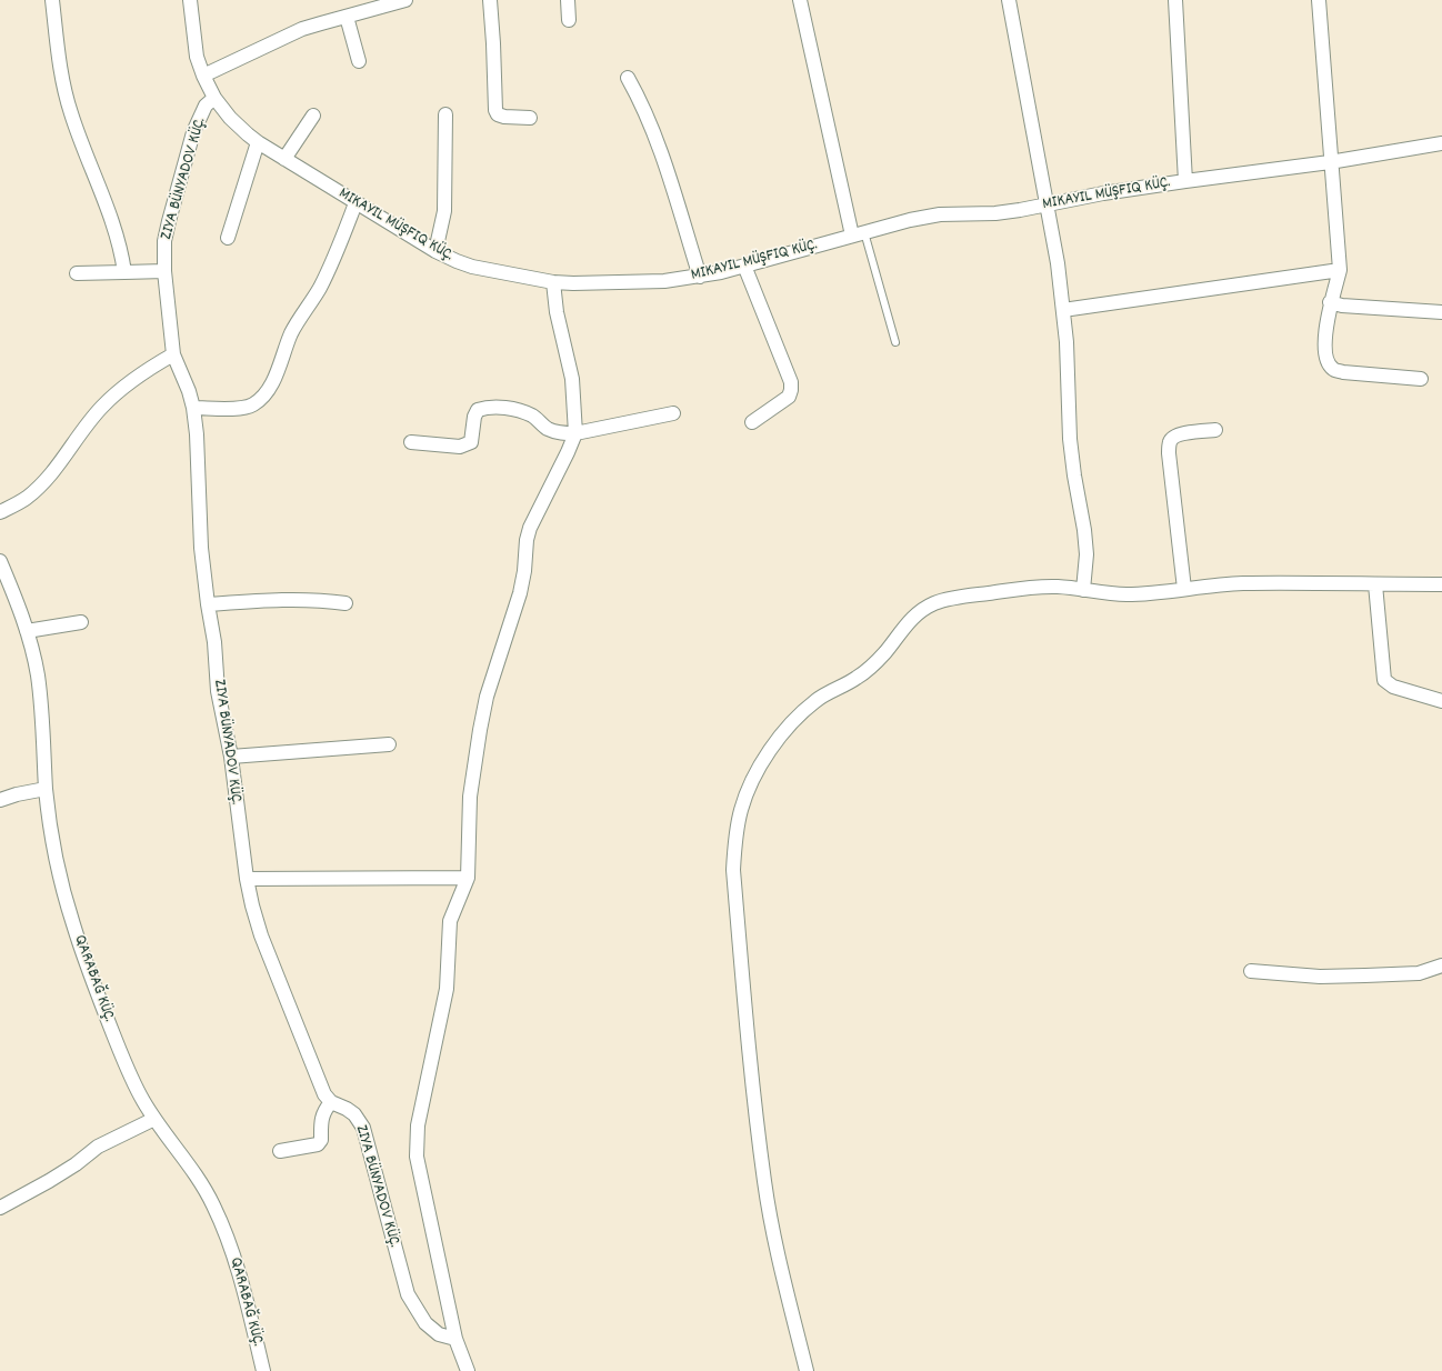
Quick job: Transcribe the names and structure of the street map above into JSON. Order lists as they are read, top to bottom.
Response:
{
  "streets": {
    "street": ["ZIYA BÜNYADOV KÜÇ.", "QARABAĞ KÜÇ."]
  }
}
